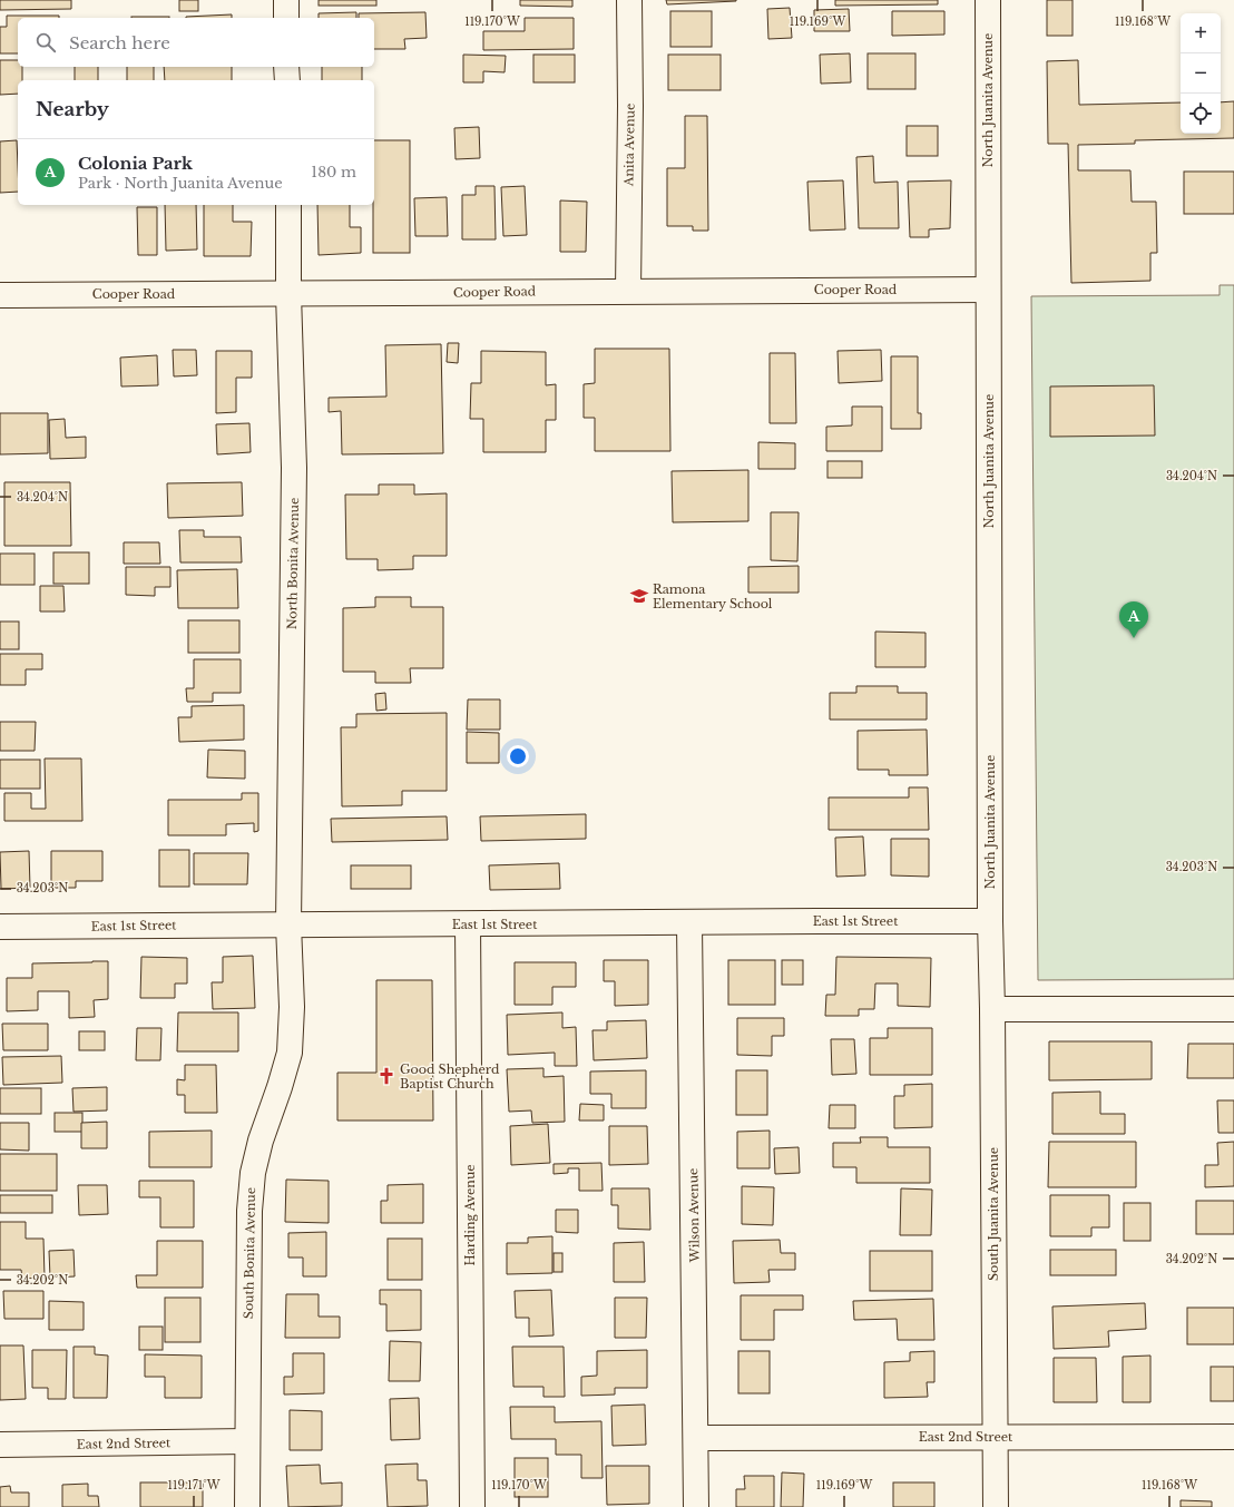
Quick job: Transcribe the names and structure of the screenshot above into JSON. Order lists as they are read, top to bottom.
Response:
{
  "streets": {
    "street": [
      "North Juanita Avenue",
      "Anita Avenue",
      "Cooper Road",
      "North Bonita Avenue",
      "East 1st Street",
      "South Juanita Avenue",
      "Harding Avenue",
      "Wilson Avenue",
      "South Bonita Avenue",
      "East 2nd Street"
    ]
  },
  "crossings": [
    ["North Juanita Avenue", "Cooper Road"],
    ["North Juanita Avenue", "East 1st Street"],
    ["North Juanita Avenue", "South Juanita Avenue"],
    ["Anita Avenue", "Cooper Road"],
    ["Cooper Road", "North Bonita Avenue"],
    ["North Bonita Avenue", "East 1st Street"],
    ["North Bonita Avenue", "South Bonita Avenue"],
    ["East 1st Street", "South Juanita Avenue"],
    ["East 1st Street", "Harding Avenue"],
    ["East 1st Street", "Wilson Avenue"],
    ["East 1st Street", "South Bonita Avenue"],
    ["South Juanita Avenue", "East 2nd Street"],
    ["Wilson Avenue", "East 2nd Street"],
    ["South Bonita Avenue", "East 2nd Street"]
  ],
  "places": {
    "school or university": ["Ramona Elementary School"],
    "church": ["Good Shepherd Baptist Church"]
  },
  "page": {
    "map_buttons": ["+", "−"],
    "search": "Search here",
    "heading": "Nearby",
    "list": [
      {
        "mark": "A",
        "name": "Colonia Park",
        "note": "Park · North Juanita Avenue",
        "value": "180 m"
      }
    ],
    "pins": "A"
  },
  "coordinates": [
    "119.170°W",
    "119.169°W",
    "119.168°W",
    "34.204°N",
    "34.203°N",
    "34.202°N",
    "119.171°W"
  ]
}
